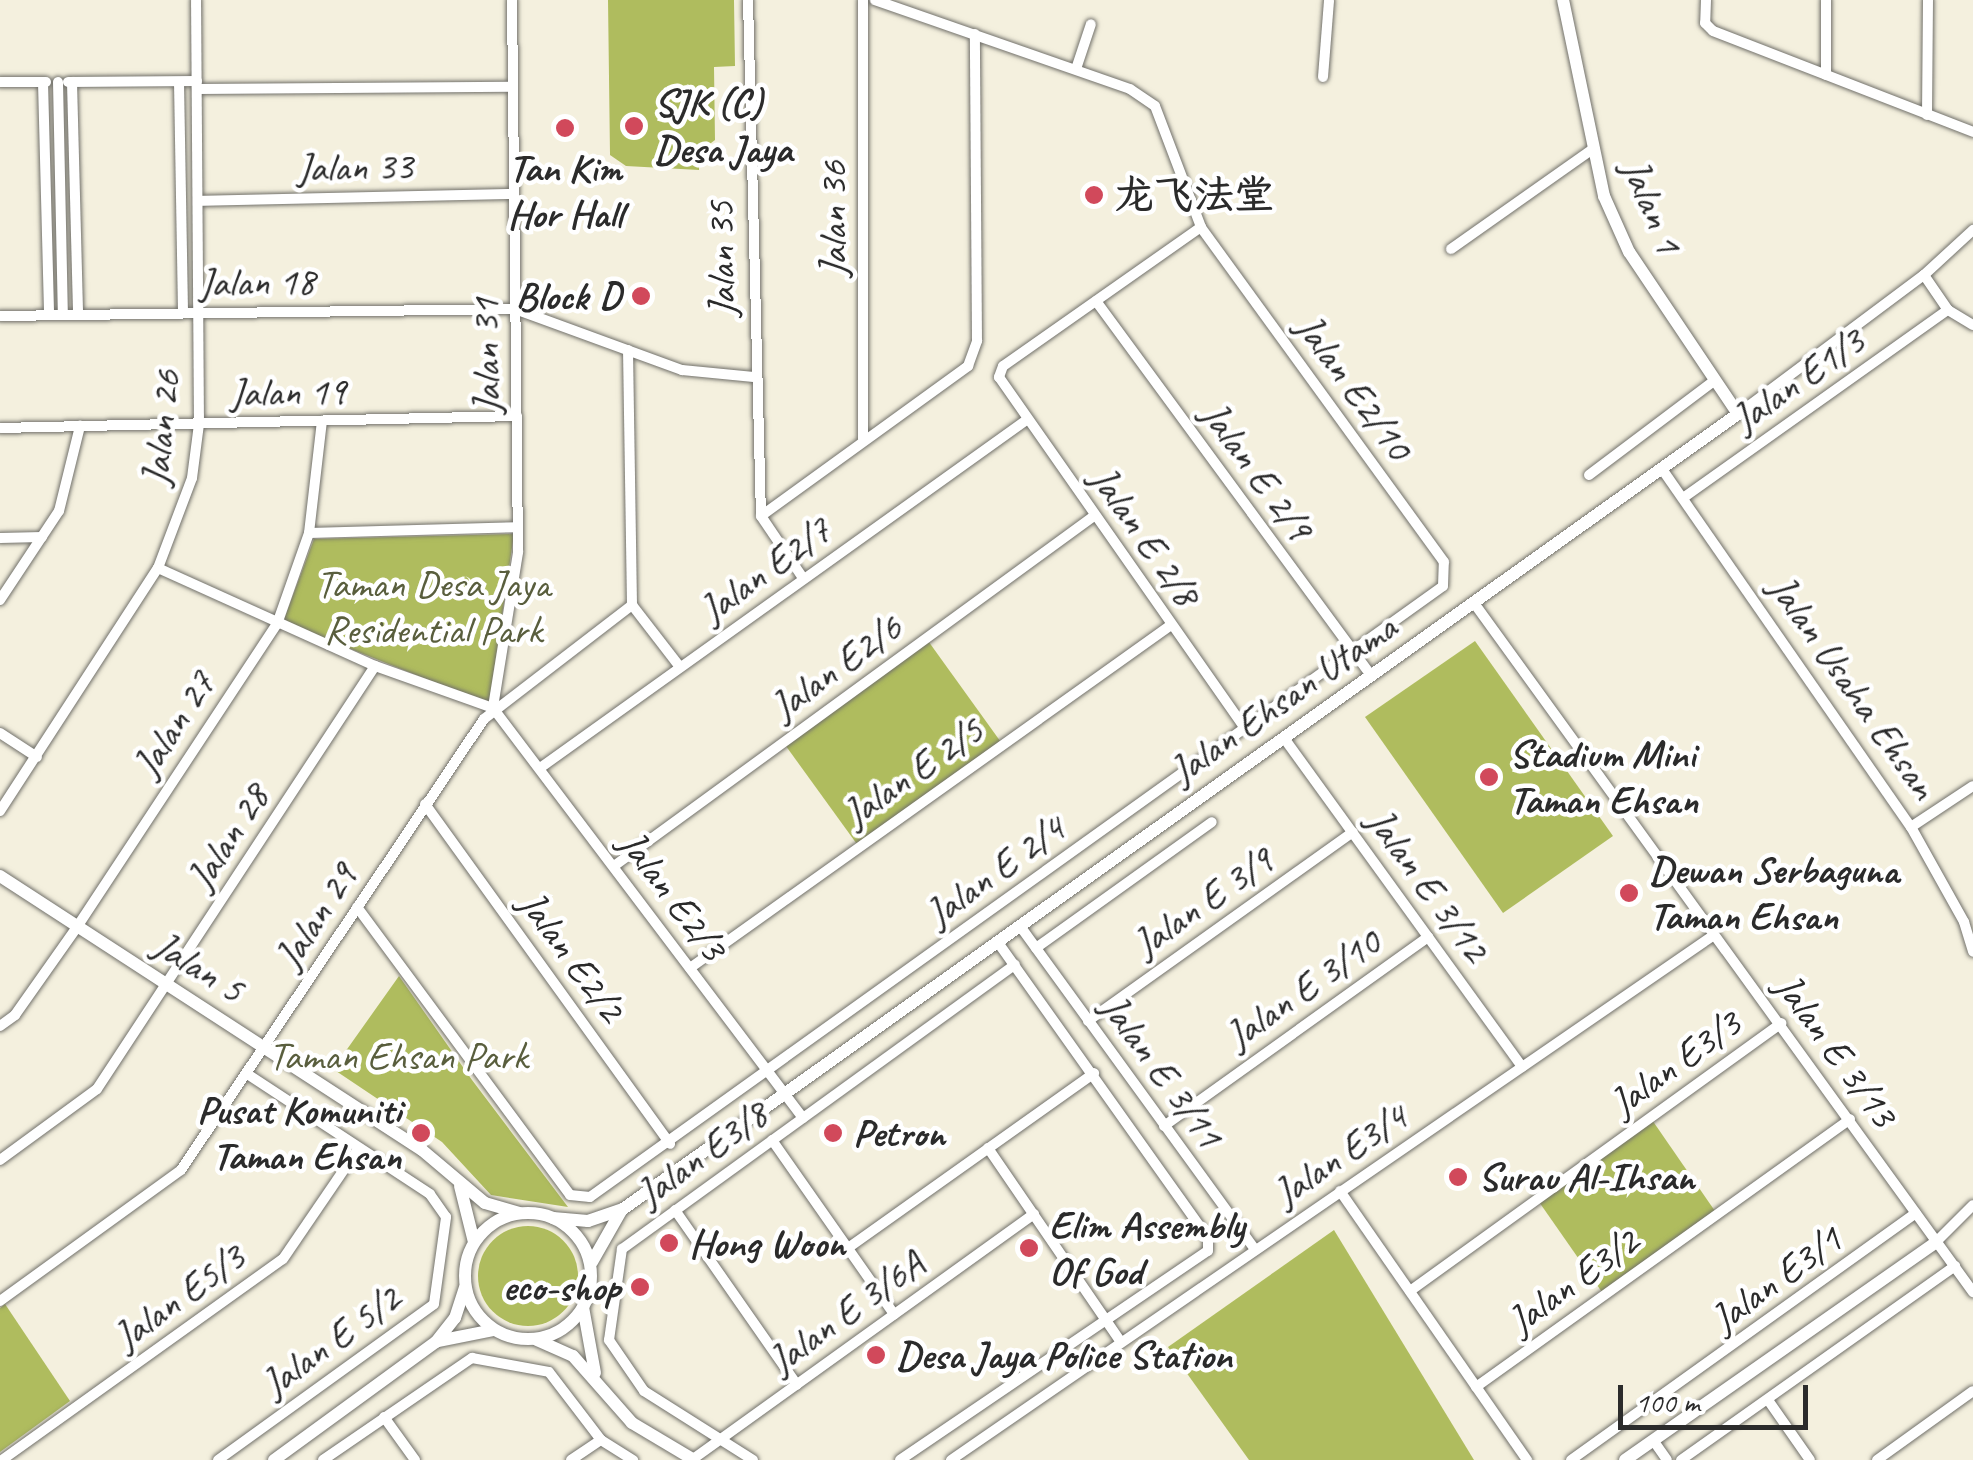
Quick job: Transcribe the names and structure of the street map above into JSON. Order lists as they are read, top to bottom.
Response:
{
  "streets": {
    "street": [
      "Jalan 33",
      "Jalan 1",
      "Jalan 36",
      "Jalan 35",
      "Jalan 18",
      "Jalan 31",
      "Jalan E1/3",
      "Jalan E2/10",
      "Jalan 19",
      "Jalan 26",
      "Jalan E 2/9",
      "Jalan E 2/8",
      "Jalan E2/7",
      "Jalan E2/6",
      "Jalan Usaha Ehsan",
      "Jalan Ehsan Utama",
      "Jalan 27",
      "Jalan E 2/5",
      "Jalan 28",
      "Jalan E 2/4",
      "Jalan E 3/12",
      "Jalan E2/3",
      "Jalan E 3/9",
      "Jalan 29",
      "Jalan E2/2",
      "Jalan 5",
      "Jalan E 3/10",
      "Jalan E 3/13",
      "Jalan E3/3",
      "Jalan E 3/11",
      "Jalan E3/8",
      "Jalan E3/4",
      "Jalan E3/1",
      "Jalan E3/2",
      "Jalan E5/3",
      "Jalan E 3/6A",
      "Jalan E 5/2"
    ]
  },
  "crossings": [
    ["Jalan 33", "Jalan 31"],
    ["Jalan 33", "Jalan 26"],
    ["Jalan 1", "Jalan Ehsan Utama"],
    ["Jalan 18", "Jalan 31"],
    ["Jalan 18", "Jalan 26"],
    ["Jalan 31", "Jalan 19"],
    ["Jalan 31", "Jalan E2/3"],
    ["Jalan 31", "Jalan 29"],
    ["Jalan E1/3", "Jalan Usaha Ehsan"],
    ["Jalan E2/10", "Jalan E 2/4"],
    ["Jalan 19", "Jalan 26"],
    ["Jalan 19", "Jalan 27"],
    ["Jalan E 2/9", "Jalan E 2/8"],
    ["Jalan E 2/9", "Jalan Ehsan Utama"],
    ["Jalan E 2/9", "Jalan E 2/4"],
    ["Jalan E 2/8", "Jalan E2/7"],
    ["Jalan E 2/8", "Jalan E2/6"],
    ["Jalan E 2/8", "Jalan E 2/5"],
    ["Jalan E 2/8", "Jalan E 2/4"],
    ["Jalan E2/7", "Jalan E2/3"],
    ["Jalan E2/6", "Jalan E2/3"],
    ["Jalan Usaha Ehsan", "Jalan Ehsan Utama"],
    ["Jalan Ehsan Utama", "Jalan E 3/12"],
    ["Jalan Ehsan Utama", "Jalan E2/3"],
    ["Jalan Ehsan Utama", "Jalan 5"],
    ["Jalan Ehsan Utama", "Jalan E 3/13"],
    ["Jalan Ehsan Utama", "Jalan E 3/11"],
    ["Jalan 27", "Jalan 5"],
    ["Jalan E 2/5", "Jalan E2/3"],
    ["Jalan 28", "Jalan 5"],
    ["Jalan E 2/4", "Jalan E2/3"],
    ["Jalan E 2/4", "Jalan 29"],
    ["Jalan E 2/4", "Jalan E2/2"],
    ["Jalan E 3/12", "Jalan E 3/9"],
    ["Jalan E 3/12", "Jalan E 3/10"],
    ["Jalan E 3/12", "Jalan E3/4"],
    ["Jalan E2/3", "Jalan 29"],
    ["Jalan E2/3", "Jalan E3/8"],
    ["Jalan E 3/9", "Jalan E 3/11"],
    ["Jalan 29", "Jalan E2/2"],
    ["Jalan 29", "Jalan 5"],
    ["Jalan E 3/10", "Jalan E 3/11"],
    ["Jalan E 3/13", "Jalan E3/3"],
    ["Jalan E 3/13", "Jalan E3/4"],
    ["Jalan E 3/13", "Jalan E3/1"],
    ["Jalan E 3/13", "Jalan E3/2"],
    ["Jalan E 3/11", "Jalan E3/4"],
    ["Jalan E3/8", "Jalan E 3/6A"],
    ["Jalan E5/3", "Jalan E 5/2"]
  ],
  "parks": ["Taman Desa Jaya Residential Park", "Taman Ehsan Park"],
  "places": [
    "SJK (C) Desa Jaya",
    "Tan Kim Hor Hall",
    "龙飞法堂",
    "Block D",
    "Stadium Mini Taman Ehsan",
    "Dewan Serbaguna Taman Ehsan",
    "Pusat Komuniti Taman Ehsan",
    "Petron",
    "Surau Al-Ihsan",
    "Hong Woon",
    "Elim Assembly Of God",
    "eco-shop",
    "Desa Jaya Police Station"
  ],
  "scale_bar": "100 m"
}
